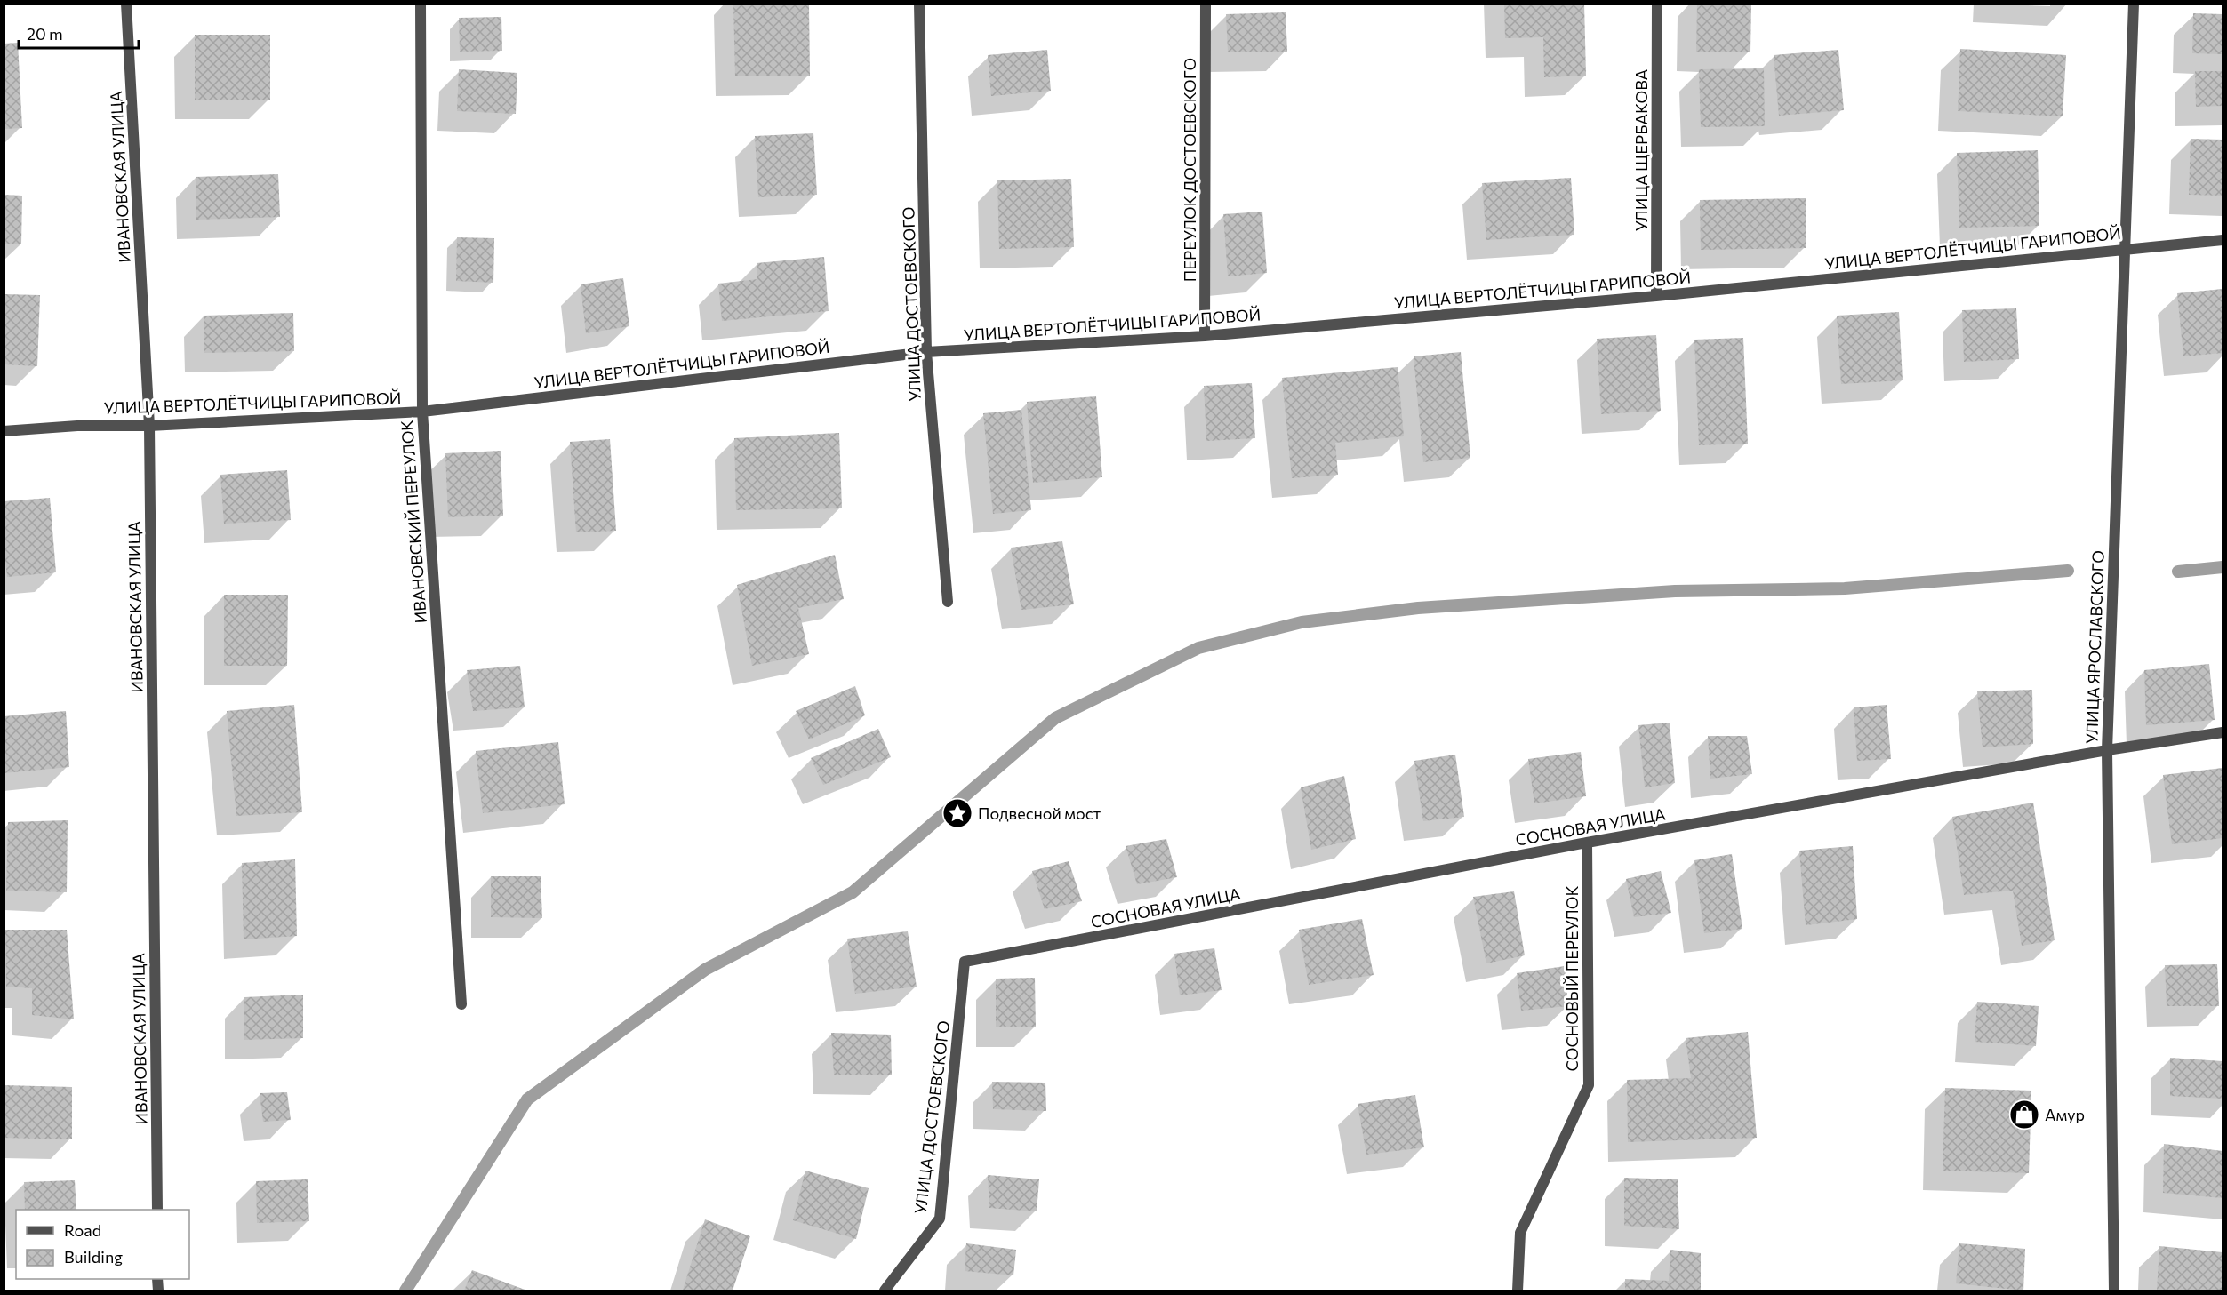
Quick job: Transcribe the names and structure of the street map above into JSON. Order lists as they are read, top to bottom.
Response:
{
  "streets": {
    "street": [
      "УЛИЦА ЩЕРБАКОВА",
      "ПЕРЕУЛОК ДОСТОЕВСКОГО",
      "ИВАНОВСКАЯ УЛИЦА",
      "УЛИЦА ВЕРТОЛЁТЧИЦЫ ГАРИПОВОЙ",
      "УЛИЦА ДОСТОЕВСКОГО",
      "ИВАНОВСКИЙ ПЕРЕУЛОК",
      "УЛИЦА ЯРОСЛАВСКОГО",
      "СОСНОВАЯ УЛИЦА",
      "СОСНОВЫЙ ПЕРЕУЛОК"
    ]
  },
  "crossings": [
    ["УЛИЦА ЩЕРБАКОВА", "УЛИЦА ВЕРТОЛЁТЧИЦЫ ГАРИПОВОЙ"],
    ["ПЕРЕУЛОК ДОСТОЕВСКОГО", "УЛИЦА ВЕРТОЛЁТЧИЦЫ ГАРИПОВОЙ"],
    ["ИВАНОВСКАЯ УЛИЦА", "УЛИЦА ВЕРТОЛЁТЧИЦЫ ГАРИПОВОЙ"],
    ["УЛИЦА ВЕРТОЛЁТЧИЦЫ ГАРИПОВОЙ", "УЛИЦА ДОСТОЕВСКОГО"],
    ["УЛИЦА ВЕРТОЛЁТЧИЦЫ ГАРИПОВОЙ", "ИВАНОВСКИЙ ПЕРЕУЛОК"],
    ["УЛИЦА ВЕРТОЛЁТЧИЦЫ ГАРИПОВОЙ", "УЛИЦА ЯРОСЛАВСКОГО"],
    ["УЛИЦА ДОСТОЕВСКОГО", "СОСНОВАЯ УЛИЦА"],
    ["УЛИЦА ЯРОСЛАВСКОГО", "СОСНОВАЯ УЛИЦА"],
    ["СОСНОВАЯ УЛИЦА", "СОСНОВЫЙ ПЕРЕУЛОК"]
  ],
  "places": {
    "place": ["Подвесной мост"],
    "shop": ["Амур"]
  },
  "legend": ["Road", "Building"],
  "scale_bar": "20 m"
}
